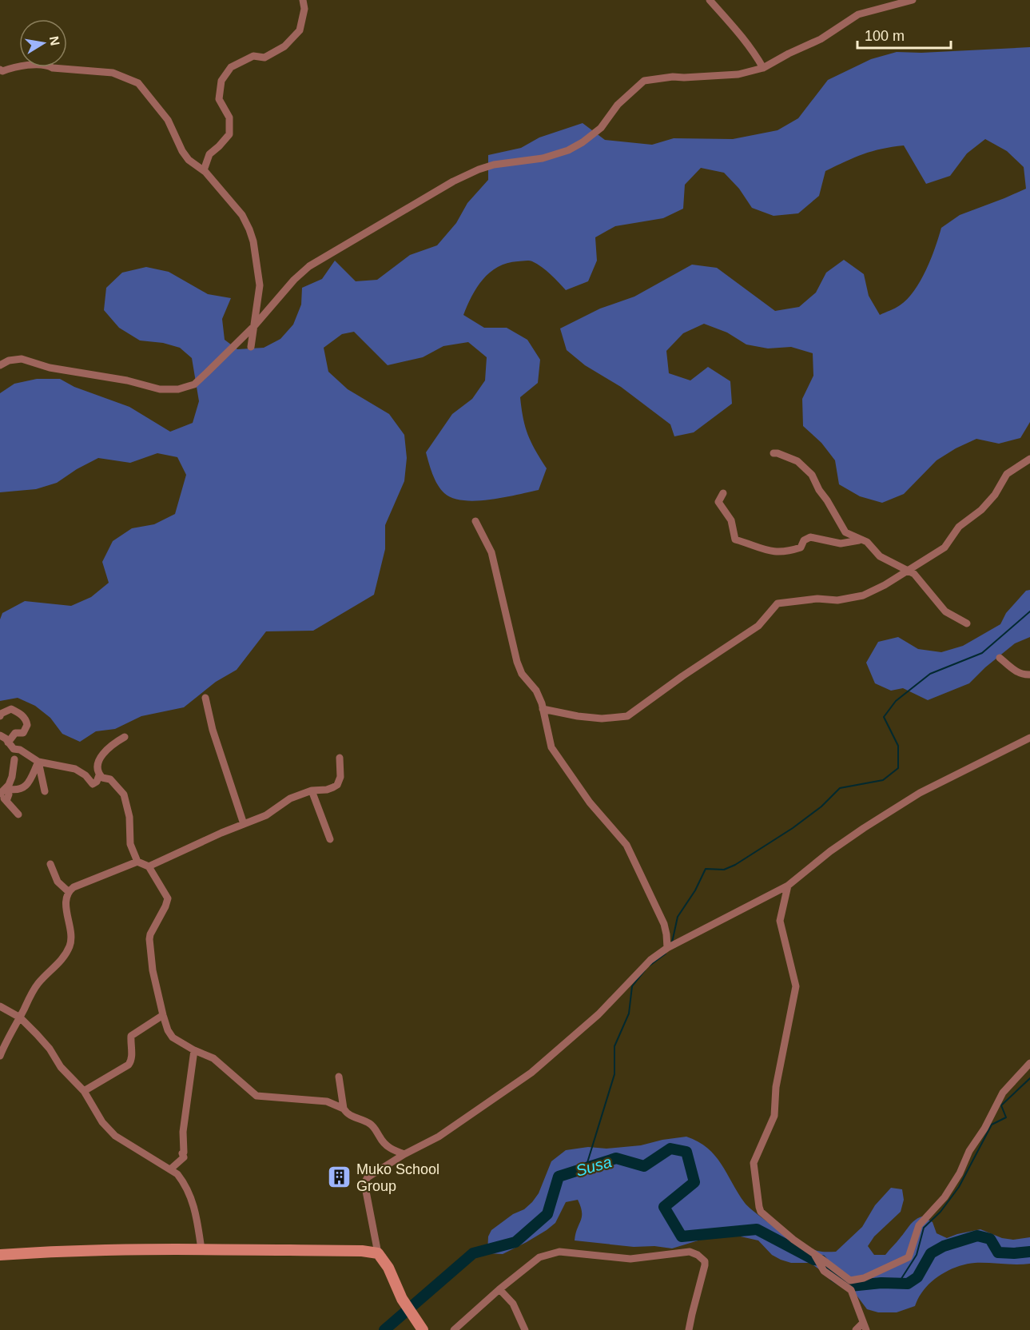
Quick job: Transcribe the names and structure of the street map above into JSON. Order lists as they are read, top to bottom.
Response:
{
  "water": ["Susa"],
  "places": {
    "building": ["Muko School Group"]
  },
  "scale_bar": "100 m",
  "north": "right"
}
